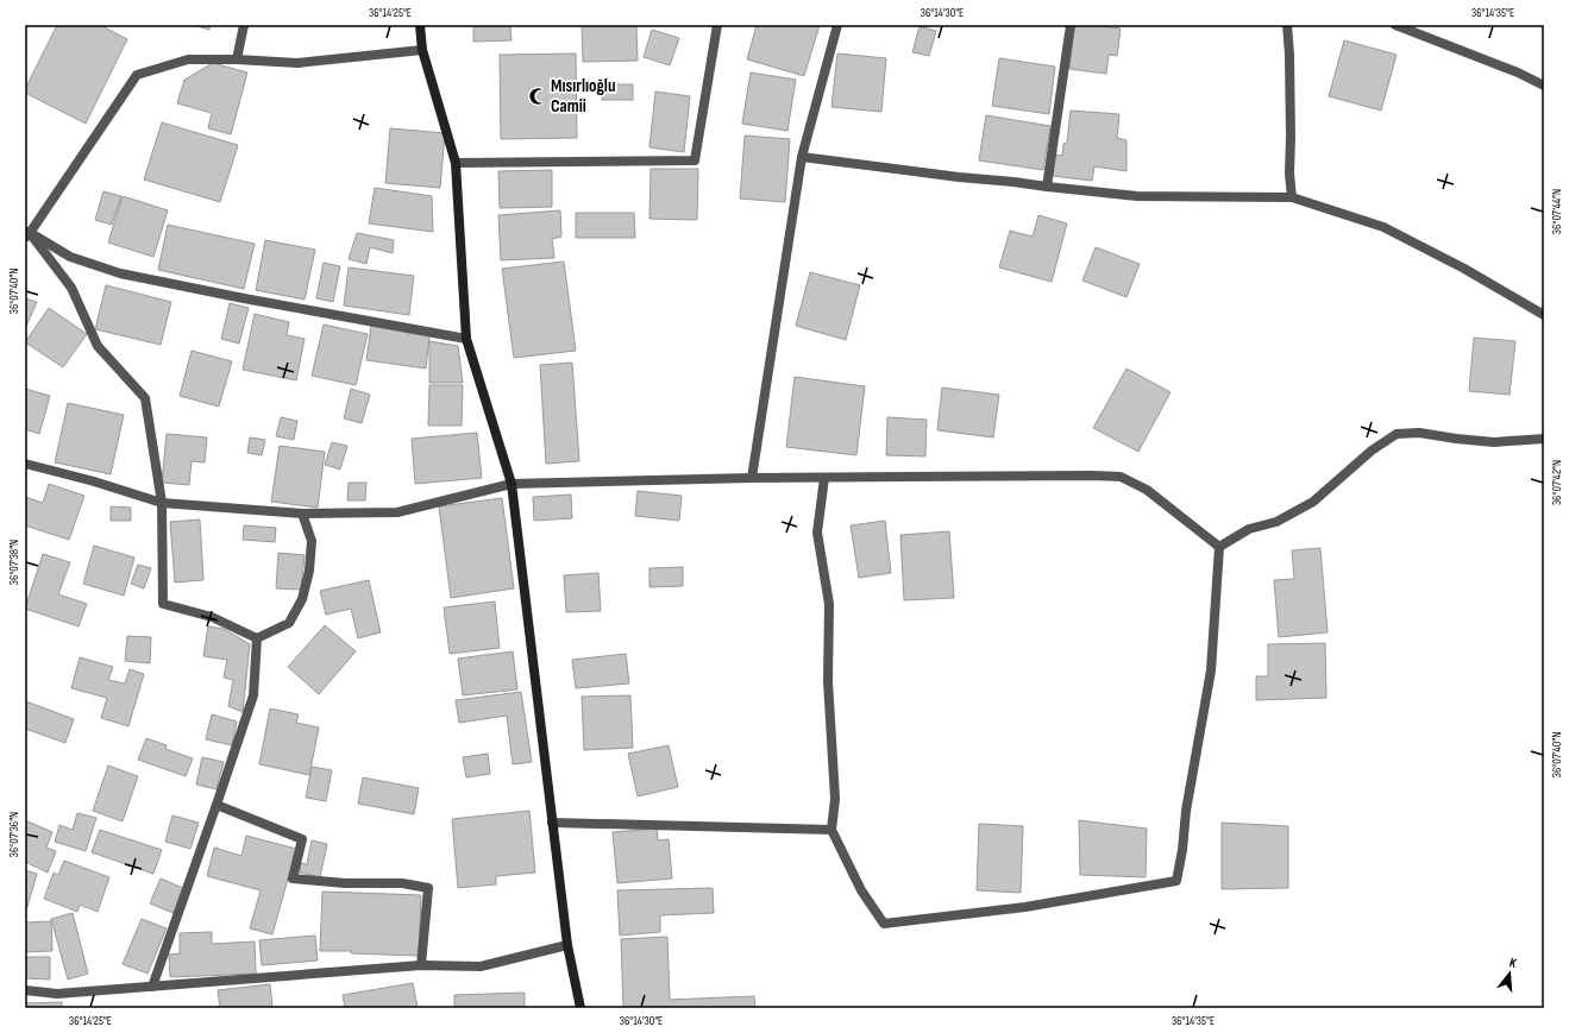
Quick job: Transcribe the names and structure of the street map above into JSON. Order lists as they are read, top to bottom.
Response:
{
  "places": {
    "mosque": ["Mısırlıoğlu Camii"]
  },
  "north": "top",
  "coordinates": [
    "36°14'25\"E",
    "36°14'30\"E",
    "36°14'35\"E",
    "36°07'44\"N",
    "36°07'40\"N",
    "36°07'42\"N",
    "36°07'38\"N",
    "36°07'36\"N"
  ]
}
